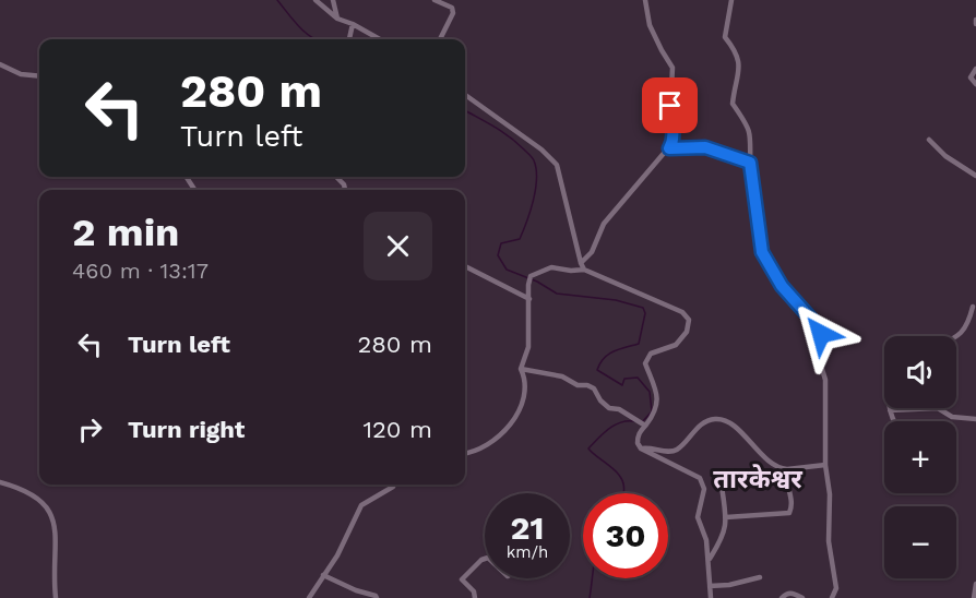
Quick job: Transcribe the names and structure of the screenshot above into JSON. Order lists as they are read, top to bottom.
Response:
{
  "districts": ["तारकेश्वर"],
  "page": {
    "turn": ["280 m", "Turn left"],
    "heading": ["2 min", "460 m · 13:17"],
    "list": [
      {
        "name": "Turn left",
        "value": "280 m"
      },
      {
        "name": "Turn right",
        "value": "120 m"
      }
    ],
    "map_buttons": ["+", "−"],
    "speed": "21 km/h",
    "limit": "30"
  }
}
